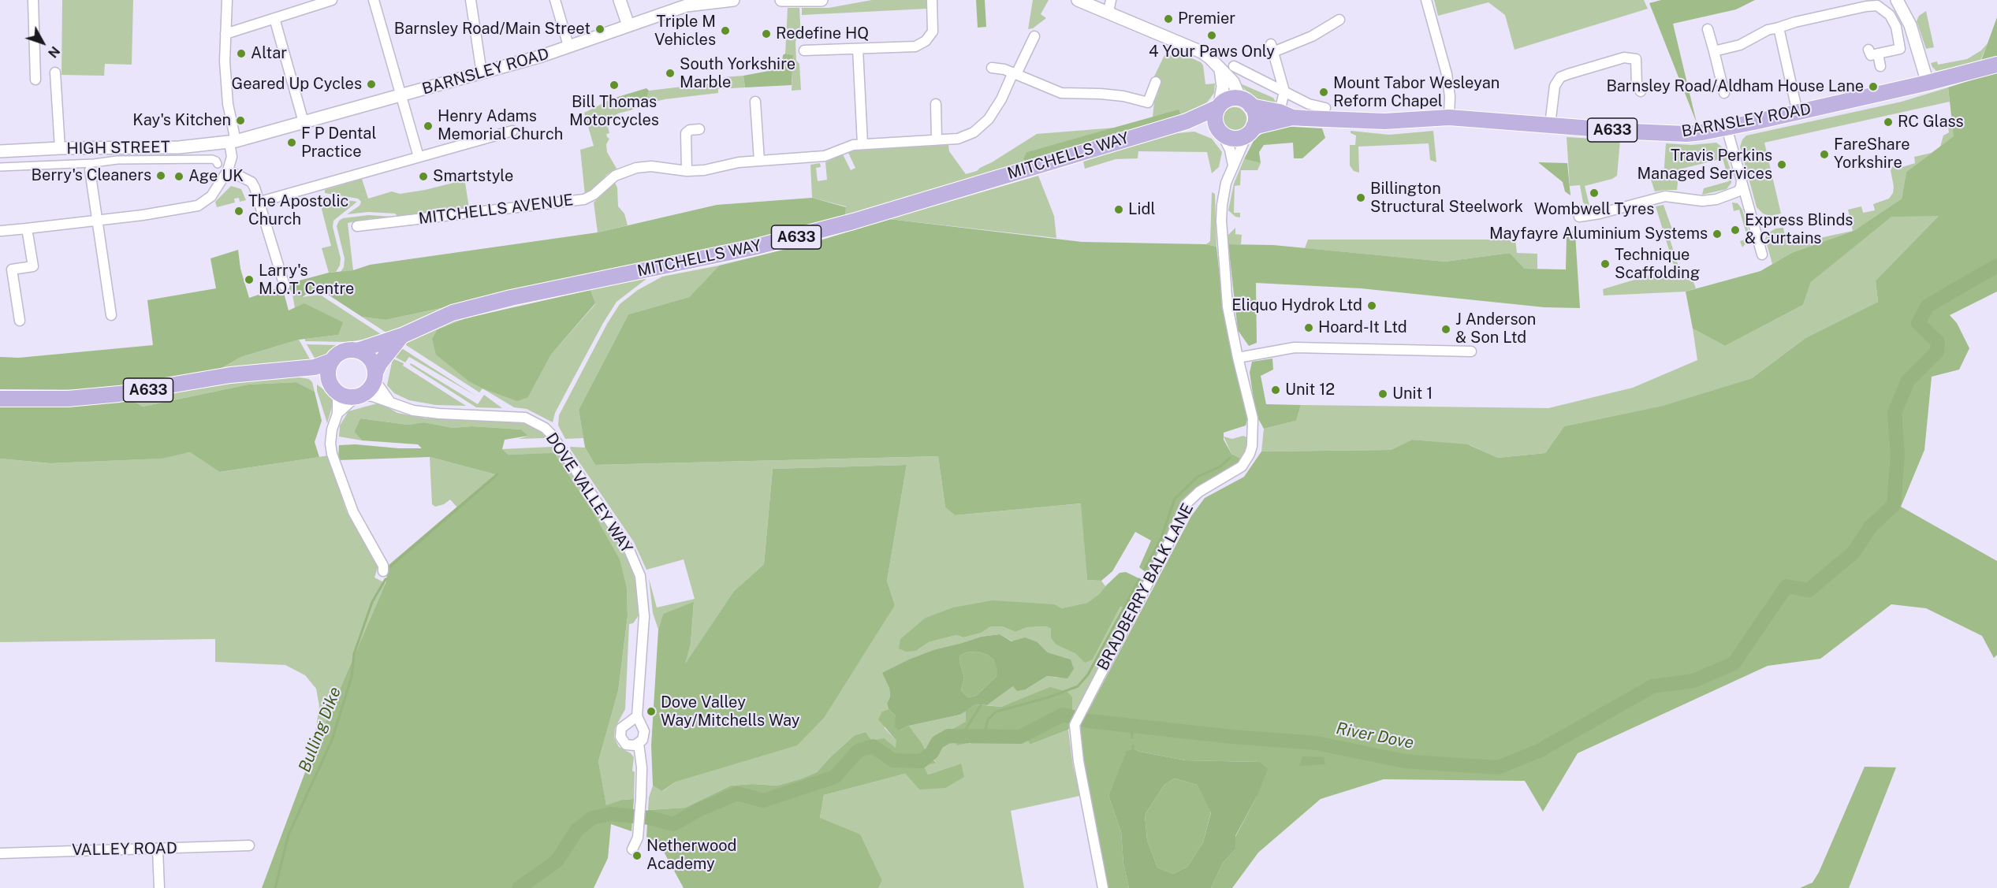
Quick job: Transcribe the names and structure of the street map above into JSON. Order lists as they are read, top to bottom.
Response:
{
  "streets": {
    "main road": ["BARNSLEY ROAD", "A633", "MITCHELLS WAY"],
    "street": [
      "HIGH STREET",
      "MITCHELLS AVENUE",
      "DOVE VALLEY WAY",
      "BRADBERRY BALK LANE",
      "VALLEY ROAD"
    ]
  },
  "crossings": [
    ["BARNSLEY ROAD", "HIGH STREET"],
    ["BARNSLEY ROAD", "MITCHELLS WAY"],
    ["BARNSLEY ROAD", "BRADBERRY BALK LANE"],
    ["A633", "MITCHELLS WAY"],
    ["A633", "DOVE VALLEY WAY"],
    ["MITCHELLS WAY", "DOVE VALLEY WAY"],
    ["MITCHELLS WAY", "BRADBERRY BALK LANE"]
  ],
  "water": ["Bulling Dike", "River Dove"],
  "places": [
    "Premier",
    "Barnsley Road/Main Street",
    "Triple M Vehicles",
    "Redefine HQ",
    "4 Your Paws Only",
    "Altar",
    "South Yorkshire Marble",
    "Geared Up Cycles",
    "Bill Thomas Motorcycles",
    "Barnsley Road/Aldham House Lane",
    "Mount Tabor Wesleyan Reform Chapel",
    "Kay's Kitchen",
    "RC Glass",
    "Henry Adams Memorial Church",
    "F P Dental Practice",
    "FareShare Yorkshire",
    "Travis Perkins Managed Services",
    "Berry's Cleaners",
    "Age UK",
    "Smartstyle",
    "Wombwell Tyres",
    "Billington Structural Steelwork",
    "Lidl",
    "The Apostolic Church",
    "Express Blinds & Curtains",
    "Mayfayre Aluminium Systems",
    "Technique Scaffolding",
    "Larry's M.O.T. Centre",
    "Eliquo Hydrok Ltd",
    "Hoard-It Ltd",
    "J Anderson & Son Ltd",
    "Unit 12",
    "Unit 1",
    "Dove Valley Way/Mitchells Way",
    "Netherwood Academy"
  ],
  "north": "bottom right"
}
